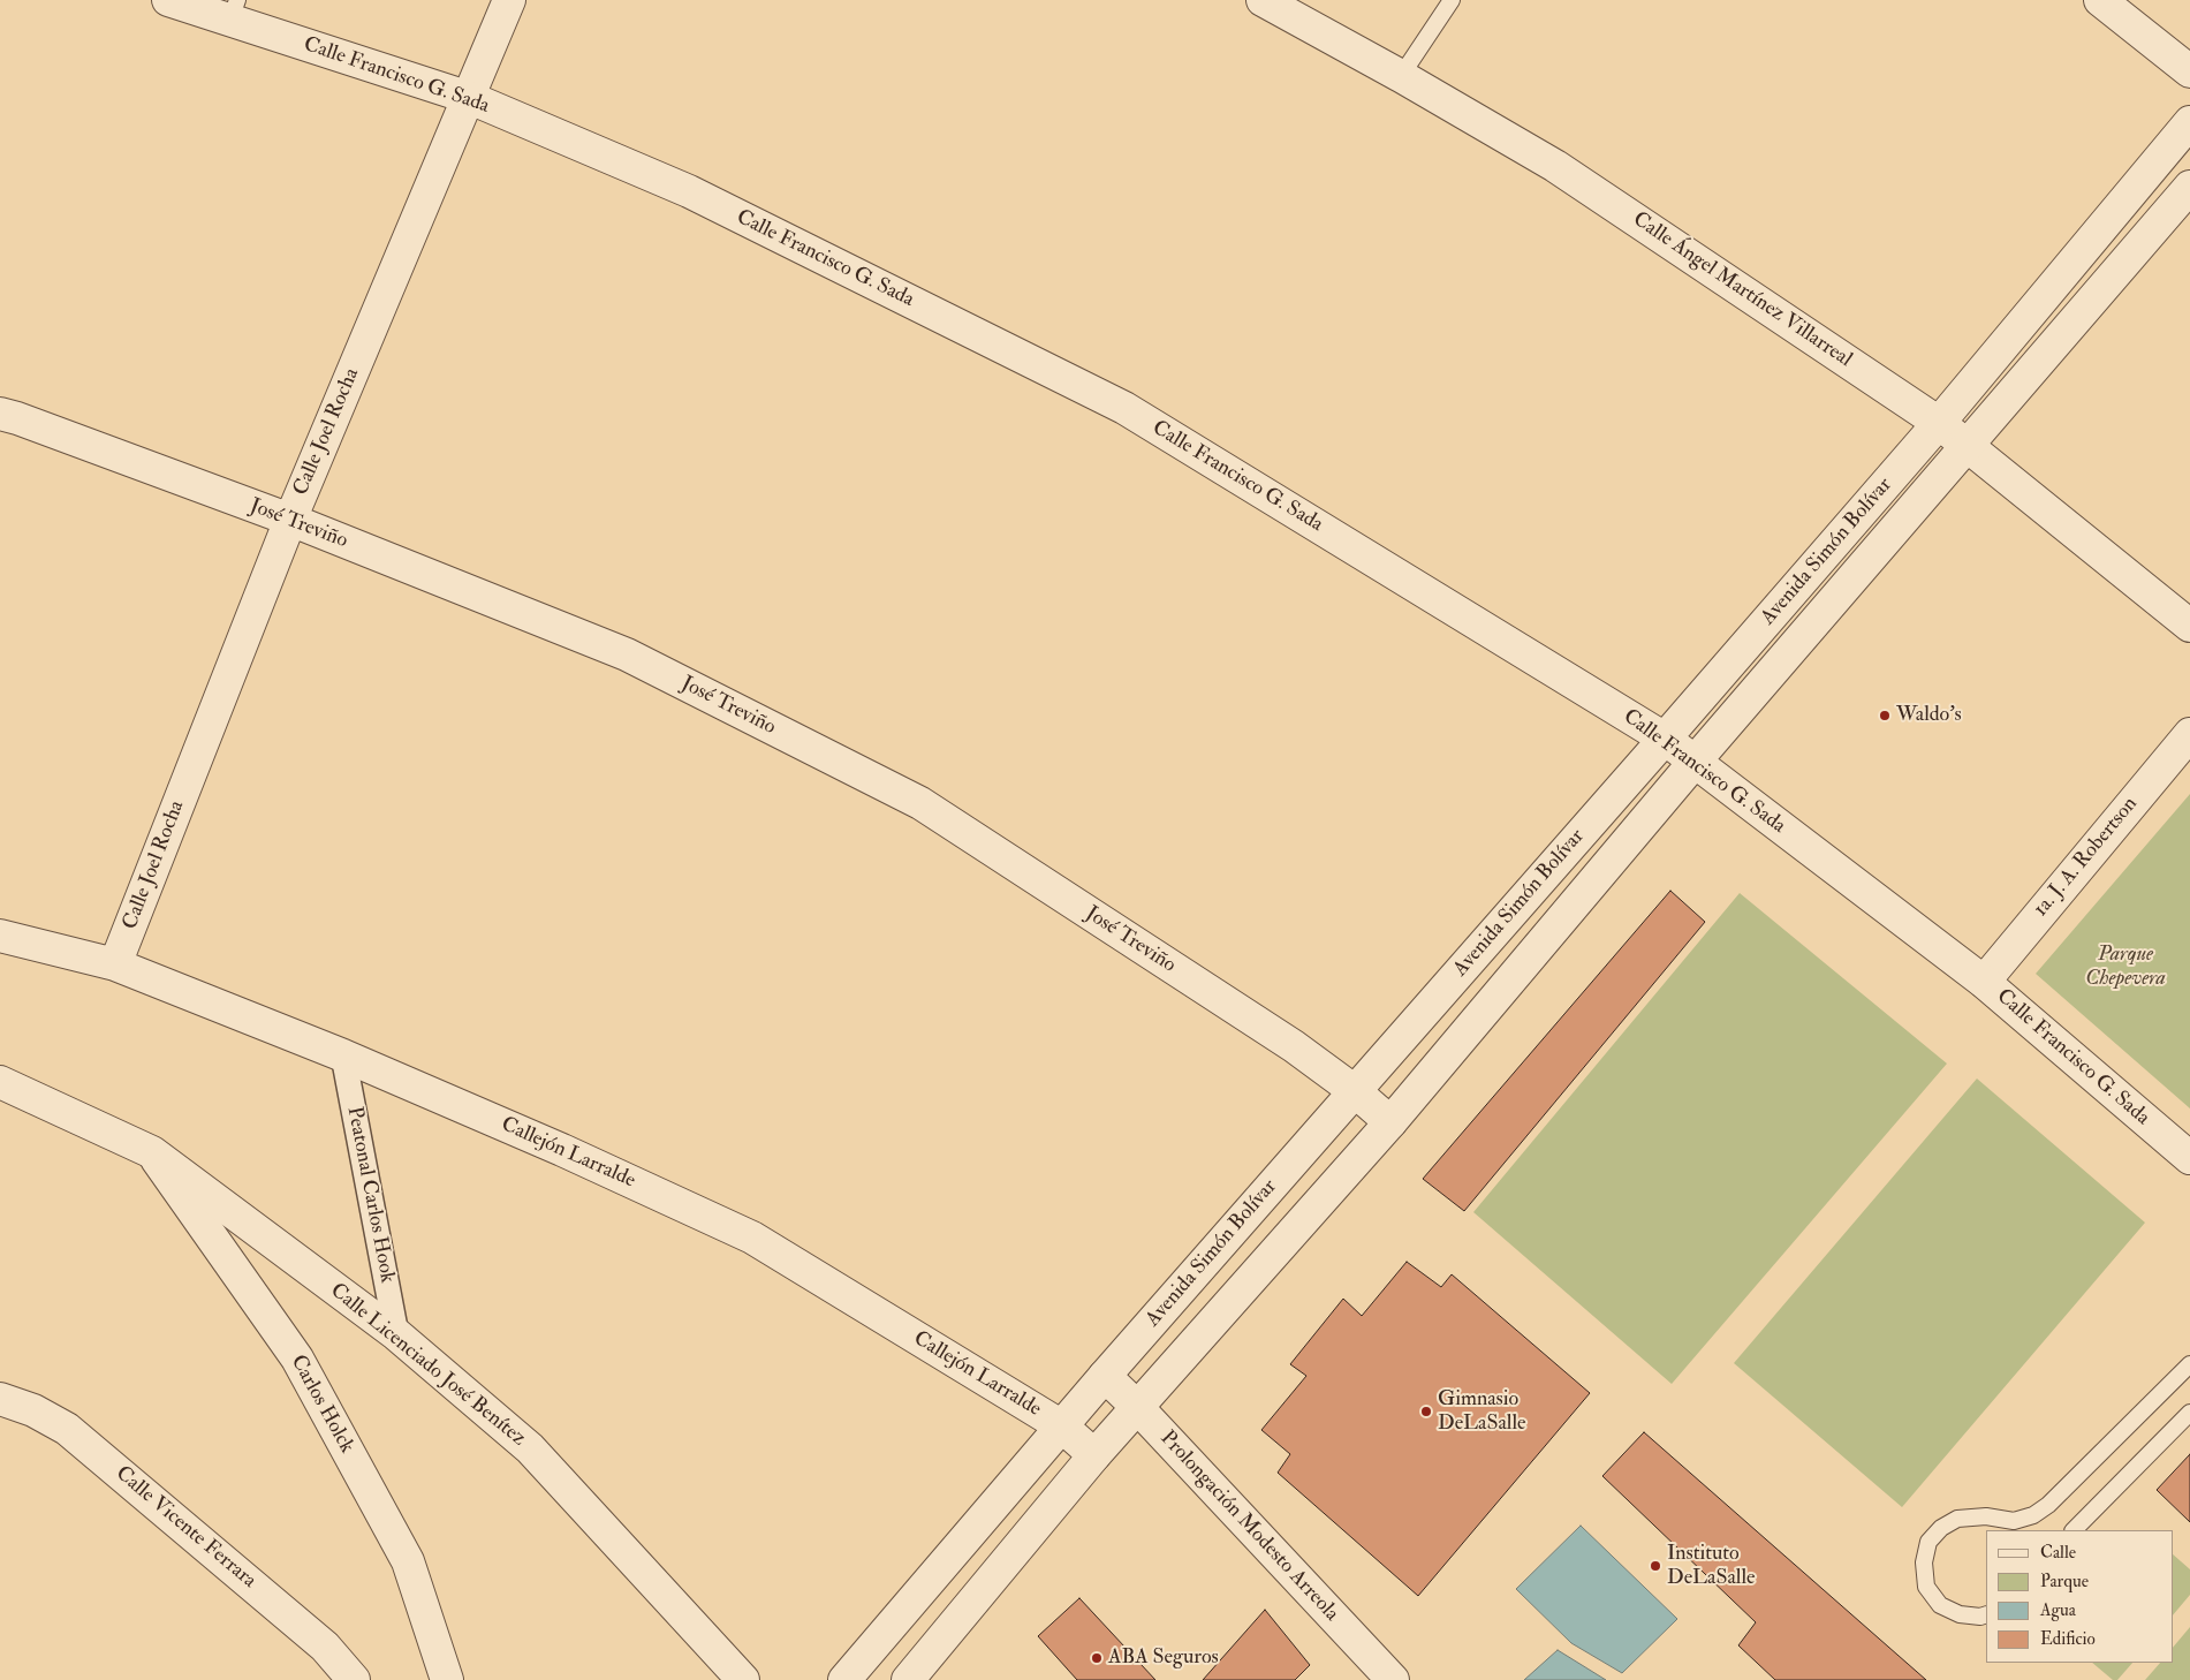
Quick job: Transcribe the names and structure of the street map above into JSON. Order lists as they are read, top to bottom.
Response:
{
  "streets": {
    "street": [
      "Calle Francisco G. Sada",
      "Calle Ángel Martínez Villarreal",
      "Calle Joel Rocha",
      "José Treviño",
      "Avenida Simón Bolívar",
      "1a. J. A. Robertson",
      "Callejón Larralde",
      "Peatonal Carlos Hook",
      "Calle Licenciado José Benítez",
      "Carlos Holck",
      "Prolongación Modesto Arreola",
      "Calle Vicente Ferrara"
    ]
  },
  "crossings": [
    ["Calle Francisco G. Sada", "Calle Joel Rocha"],
    ["Calle Francisco G. Sada", "Avenida Simón Bolívar"],
    ["Calle Francisco G. Sada", "1a. J. A. Robertson"],
    ["Calle Ángel Martínez Villarreal", "Avenida Simón Bolívar"],
    ["Calle Joel Rocha", "José Treviño"],
    ["Calle Joel Rocha", "Callejón Larralde"],
    ["José Treviño", "Avenida Simón Bolívar"],
    ["Avenida Simón Bolívar", "Callejón Larralde"],
    ["Avenida Simón Bolívar", "Prolongación Modesto Arreola"],
    ["Callejón Larralde", "Peatonal Carlos Hook"],
    ["Peatonal Carlos Hook", "Calle Licenciado José Benítez"],
    ["Calle Licenciado José Benítez", "Carlos Holck"]
  ],
  "parks": ["Parque Chepevera"],
  "places": [
    "Waldo's",
    "Gimnasio DeLaSalle",
    "Instituto DeLaSalle",
    "ABA Seguros"
  ],
  "legend": [
    "Calle",
    "Parque",
    "Agua",
    "Edificio"
  ]
}
